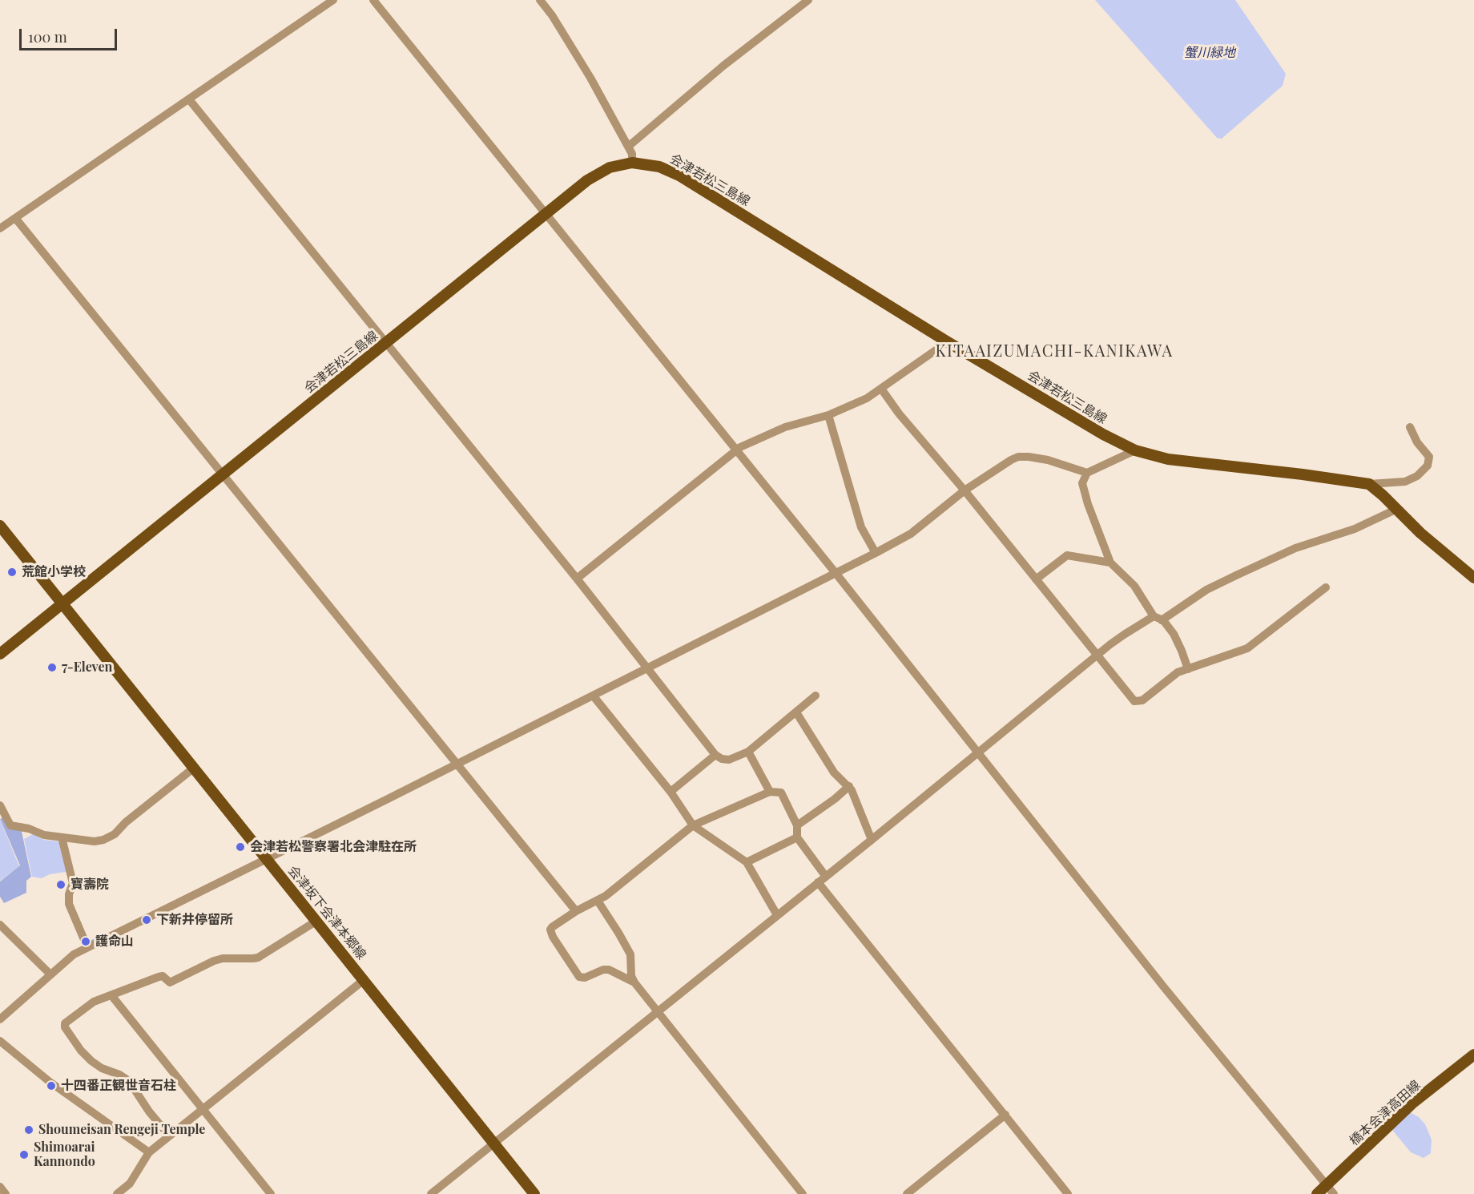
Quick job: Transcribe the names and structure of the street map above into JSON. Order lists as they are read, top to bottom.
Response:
{
  "streets": {
    "main road": ["会津若松三島線", "会津坂下会津本郷線", "橋本会津高田線"]
  },
  "crossings": [
    ["会津若松三島線", "会津坂下会津本郷線"]
  ],
  "districts": ["KITAAIZUMACHI-KANIKAWA"],
  "parks": ["蟹川緑地"],
  "places": [
    "荒館小学校",
    "7-Eleven",
    "会津若松警察署北会津駐在所",
    "寶壽院",
    "下新井停留所",
    "護命山",
    "十四番正観世音石柱",
    "Shoumeisan Rengeji Temple",
    "Shimoarai Kannondo"
  ],
  "scale_bar": "100 m"
}
